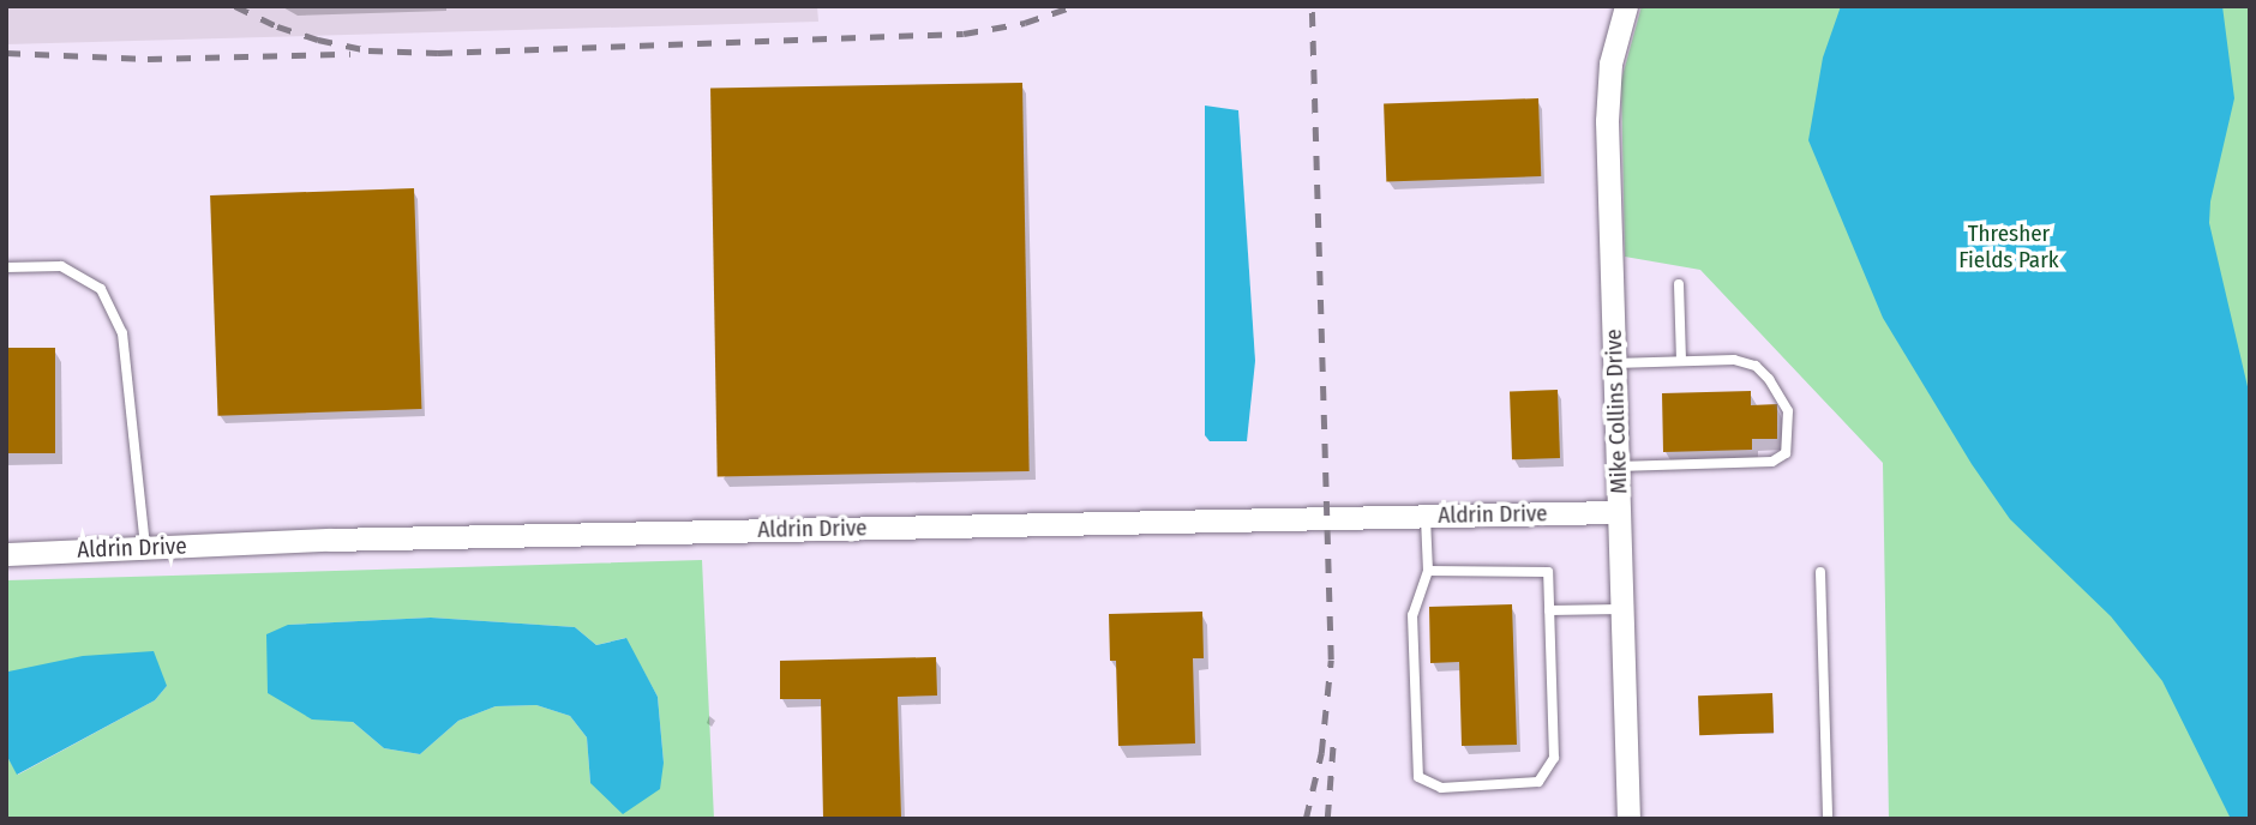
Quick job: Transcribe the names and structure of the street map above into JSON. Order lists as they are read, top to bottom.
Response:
{
  "streets": {
    "street": ["Mike Collins Drive", "Aldrin Drive"]
  },
  "crossings": [
    ["Mike Collins Drive", "Aldrin Drive"]
  ],
  "parks": ["Thresher Fields Park"]
}
